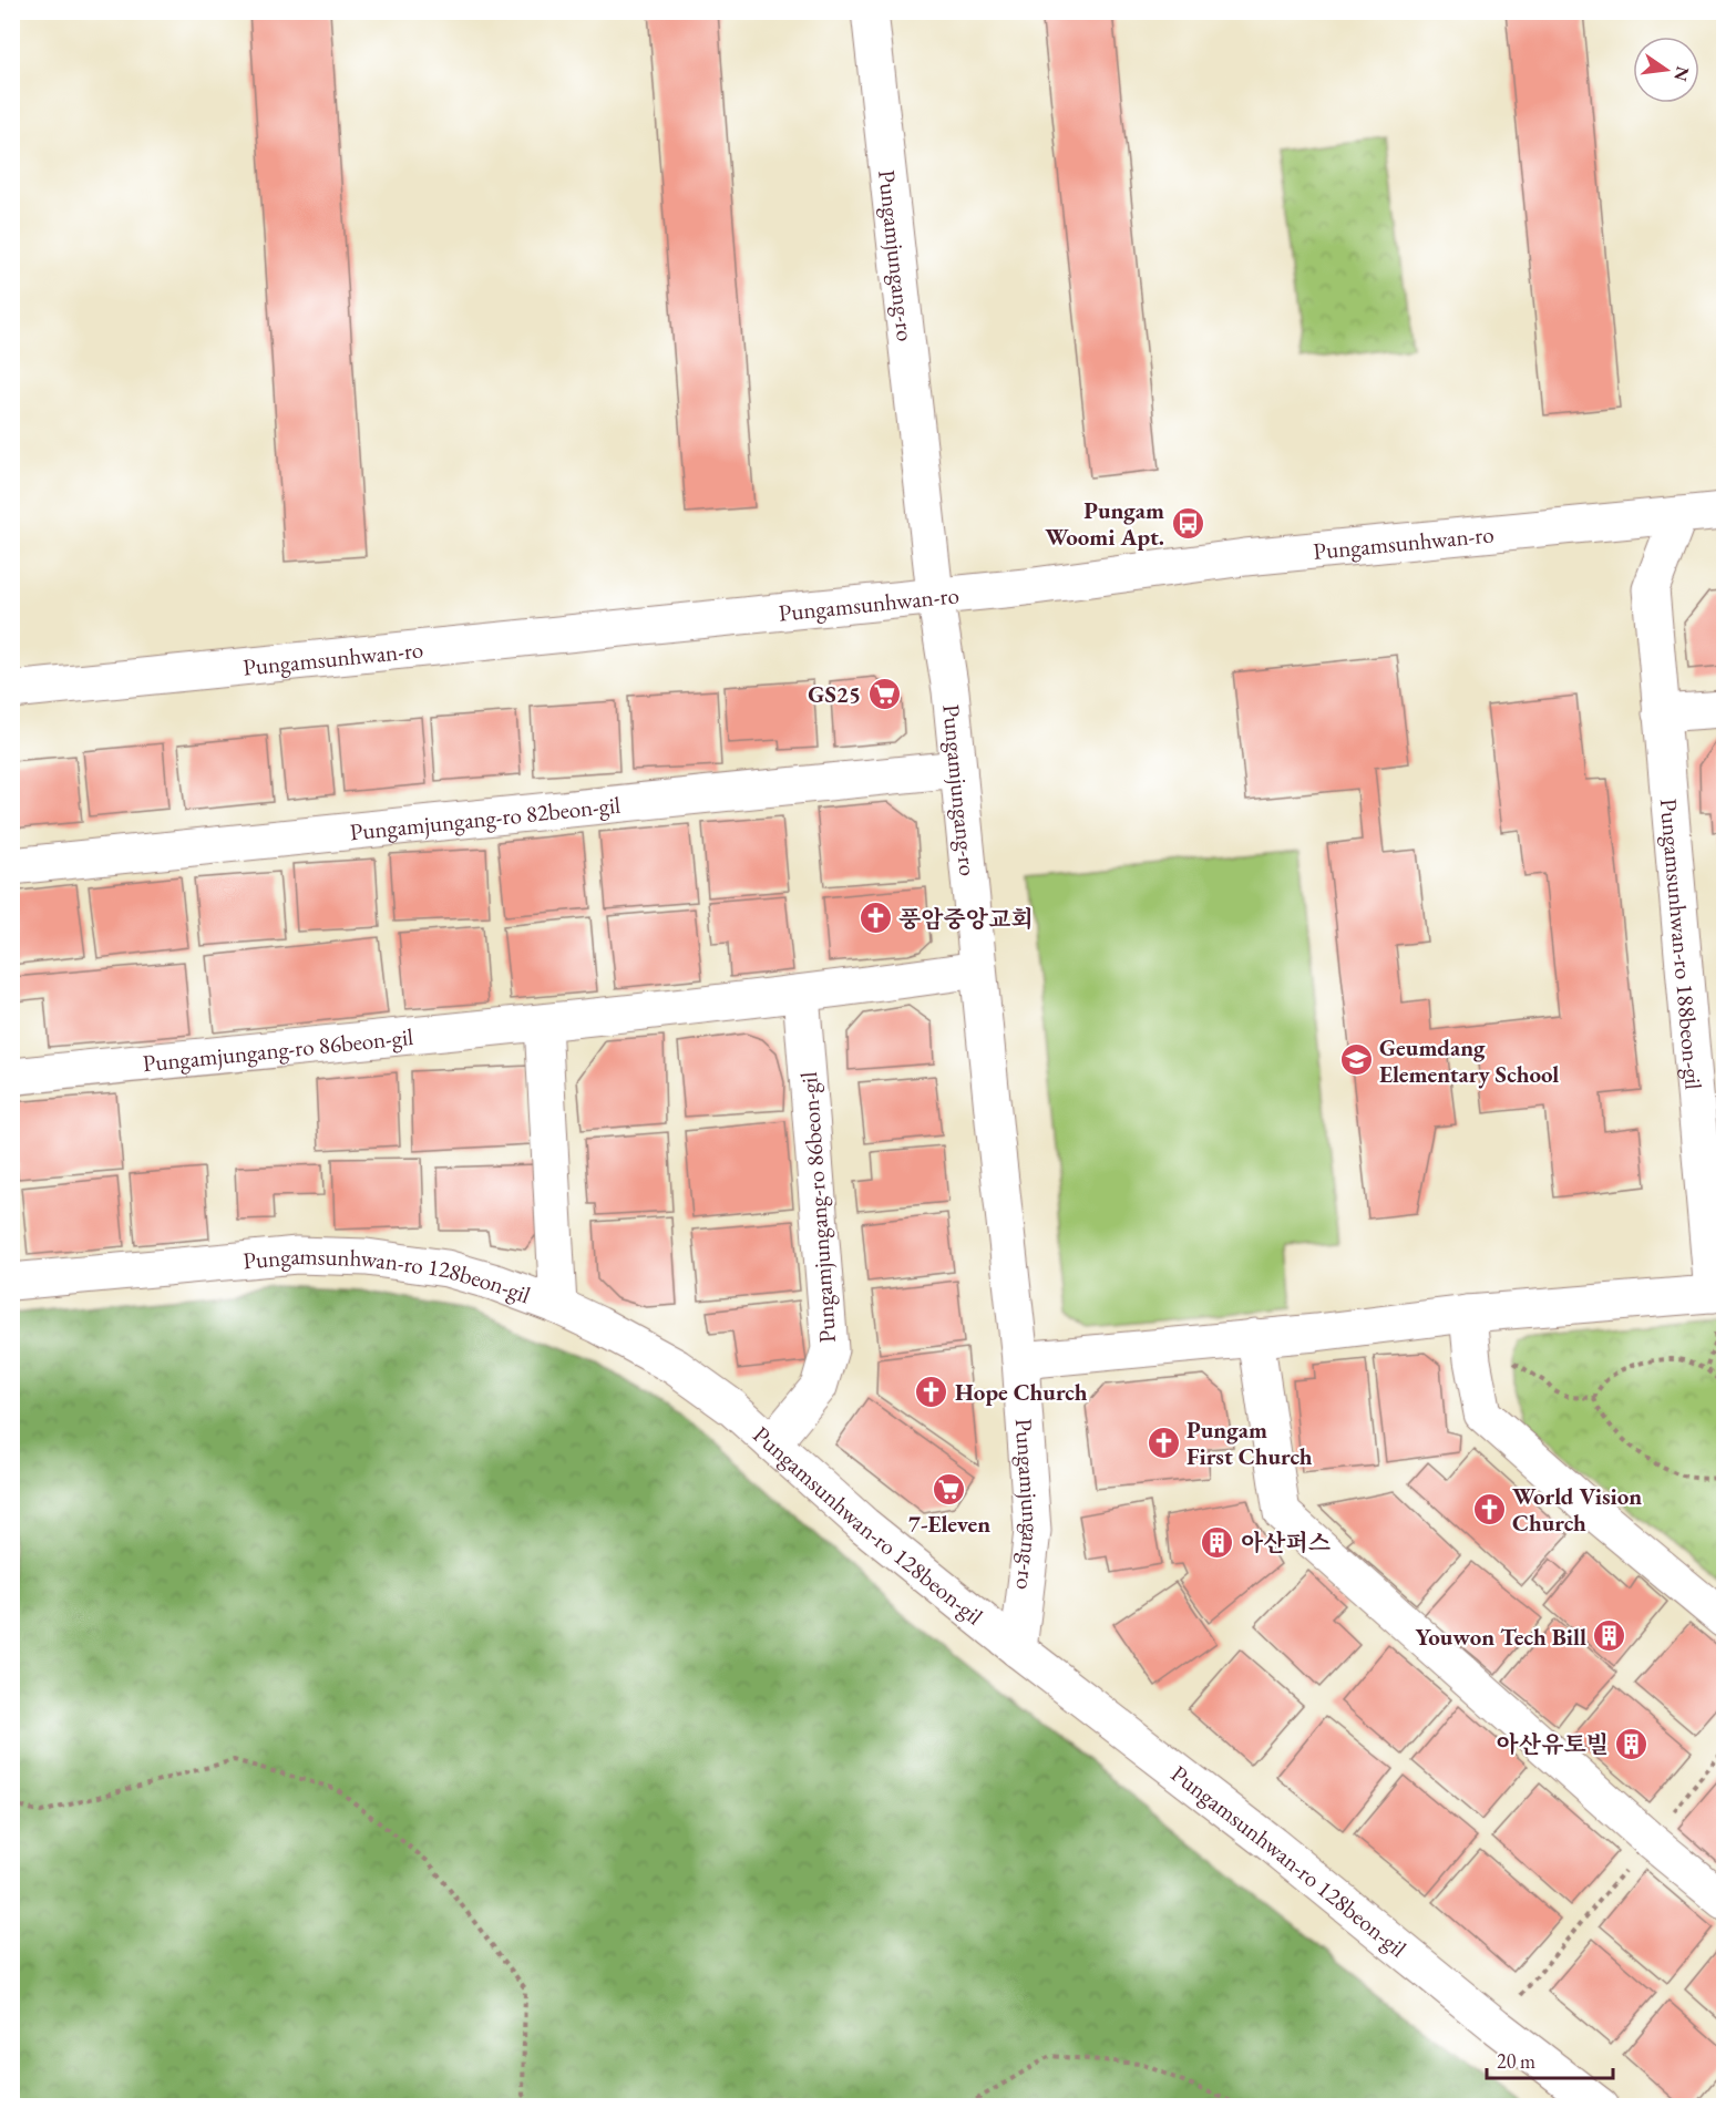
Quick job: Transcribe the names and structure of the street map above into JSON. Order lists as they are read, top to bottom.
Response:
{
  "streets": {
    "street": [
      "Pungamjungang-ro",
      "Pungamsunhwan-ro",
      "Pungamjungang-ro 82beon-gil",
      "Pungamsunhwan-ro 188beon-gil",
      "Pungamjungang-ro 86beon-gil",
      "Pungamsunhwan-ro 128beon-gil"
    ]
  },
  "crossings": [
    ["Pungamjungang-ro", "Pungamsunhwan-ro"],
    ["Pungamjungang-ro", "Pungamjungang-ro 82beon-gil"],
    ["Pungamjungang-ro", "Pungamjungang-ro 86beon-gil"],
    ["Pungamjungang-ro", "Pungamsunhwan-ro 128beon-gil"],
    ["Pungamsunhwan-ro", "Pungamsunhwan-ro 188beon-gil"],
    ["Pungamjungang-ro 86beon-gil", "Pungamsunhwan-ro 128beon-gil"]
  ],
  "places": {
    "bus stop": ["Pungam Woomi Apt."],
    "supermarket": ["GS25", "7-Eleven"],
    "church": [
      "풍암중앙교회",
      "Hope Church",
      "Pungam First Church",
      "World Vision Church"
    ],
    "school or university": ["Geumdang Elementary School"],
    "building": ["아산퍼스", "Youwon Tech Bill", "아산유토빌"]
  },
  "scale_bar": "20 m",
  "north": "right"
}
